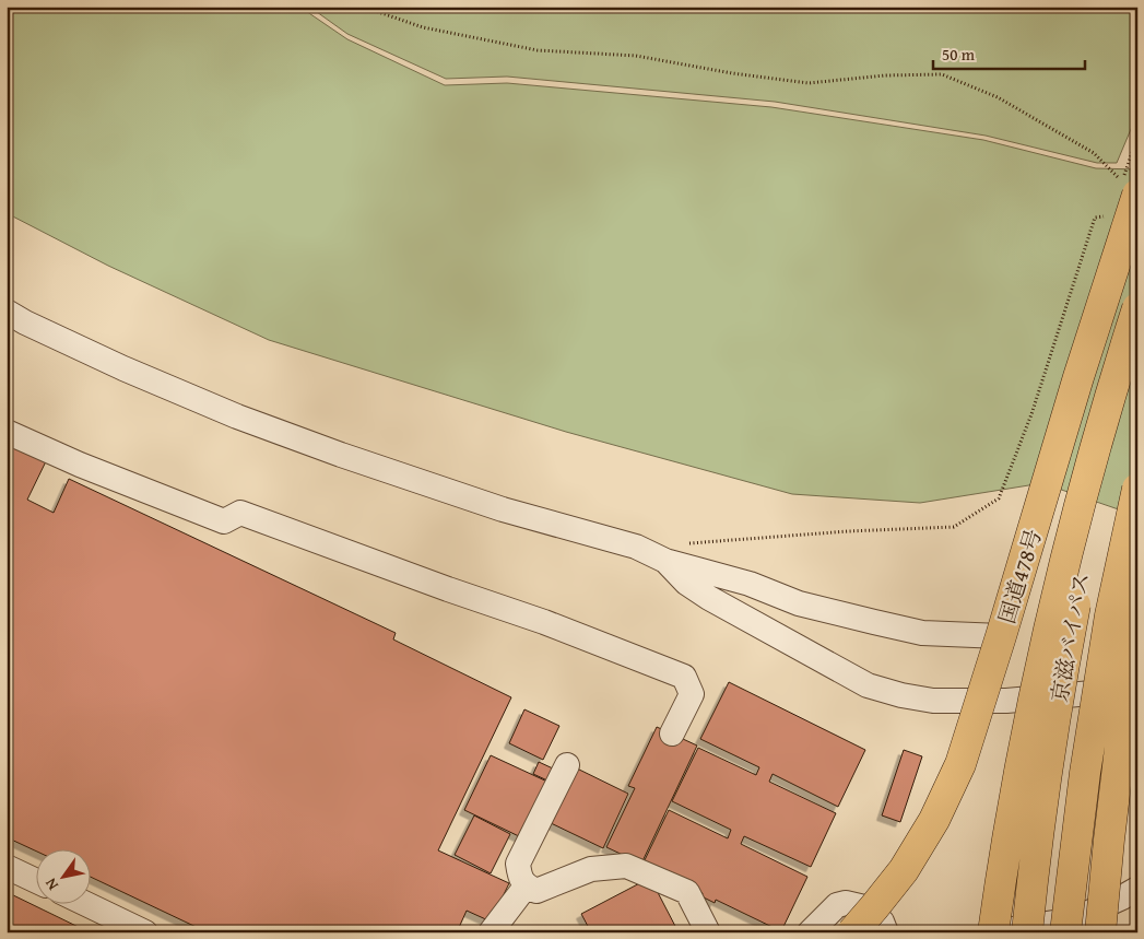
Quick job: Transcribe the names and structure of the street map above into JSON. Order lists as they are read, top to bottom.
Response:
{
  "streets": {
    "highway": ["国道478号", "京滋バイパス"]
  },
  "scale_bar": "50 m",
  "north": "bottom left"
}
